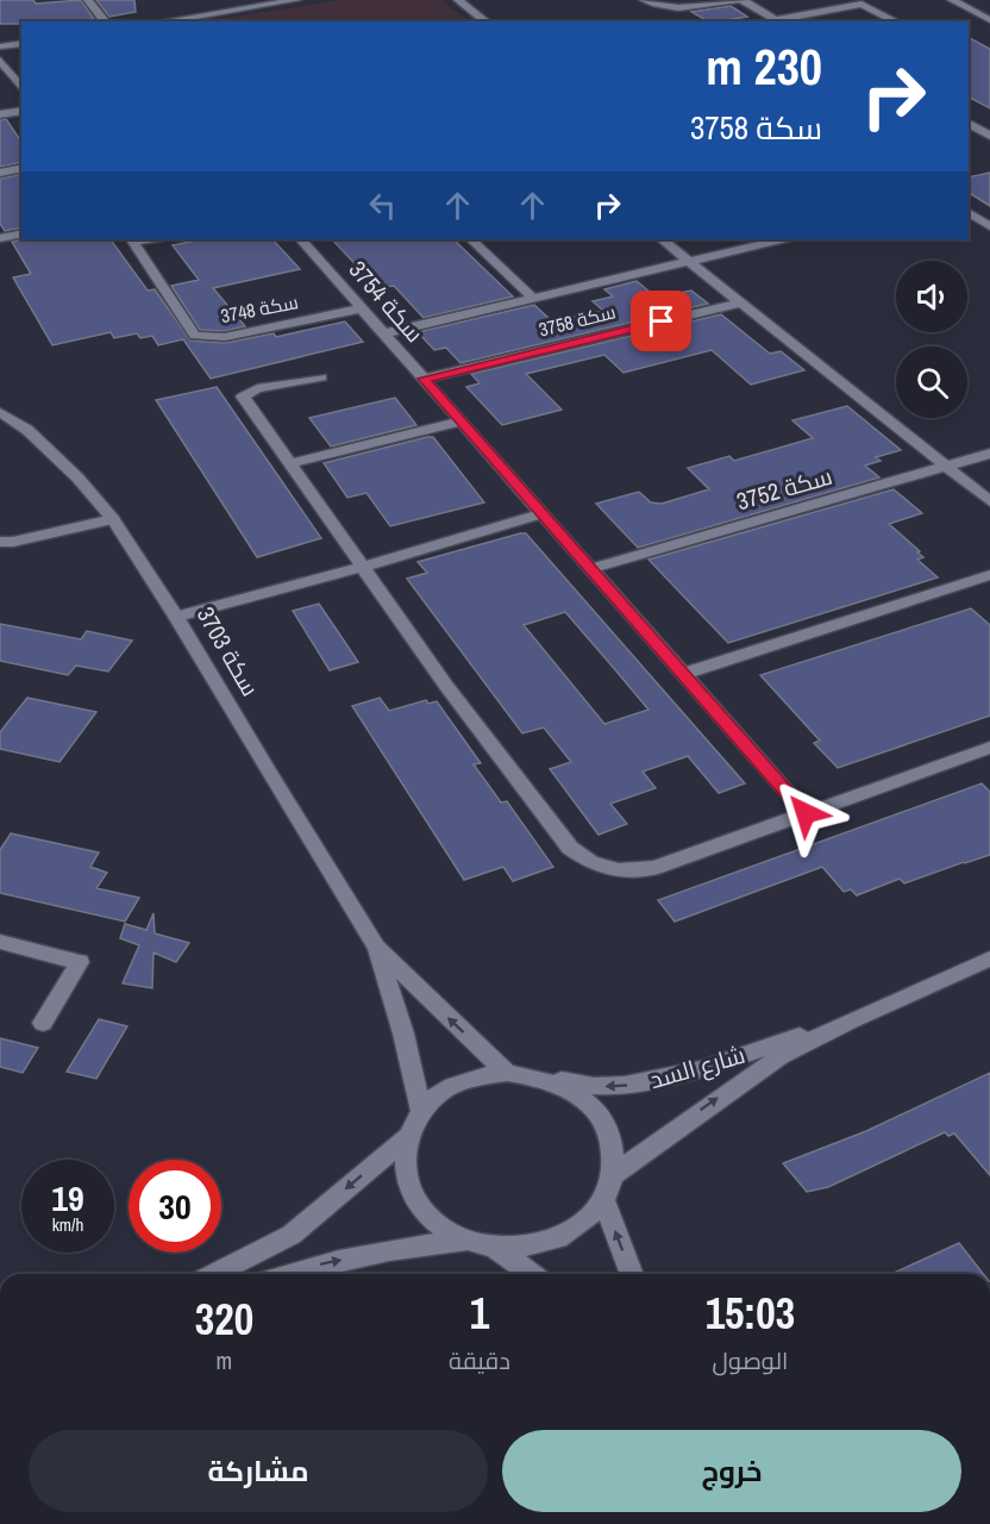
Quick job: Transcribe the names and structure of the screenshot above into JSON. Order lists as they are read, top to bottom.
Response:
{
  "streets": {
    "street": [
      "سكة 3754",
      "سكة 3748",
      "سكة 3758",
      "سكة 3752",
      "سكة 3703",
      "شارع السد"
    ]
  },
  "crossings": [
    ["سكة 3754", "سكة 3748"],
    ["سكة 3754", "سكة 3758"],
    ["سكة 3754", "سكة 3752"],
    ["سكة 3703", "شارع السد"]
  ],
  "page": {
    "turn": ["230 m", "سكة 3758"],
    "speed": "19 km/h",
    "limit": "30",
    "eta": [
      "15:03",
      "الوصول",
      "1",
      "دقيقة",
      "320",
      "m"
    ],
    "buttons": ["خروج", "مشاركة"]
  }
}
